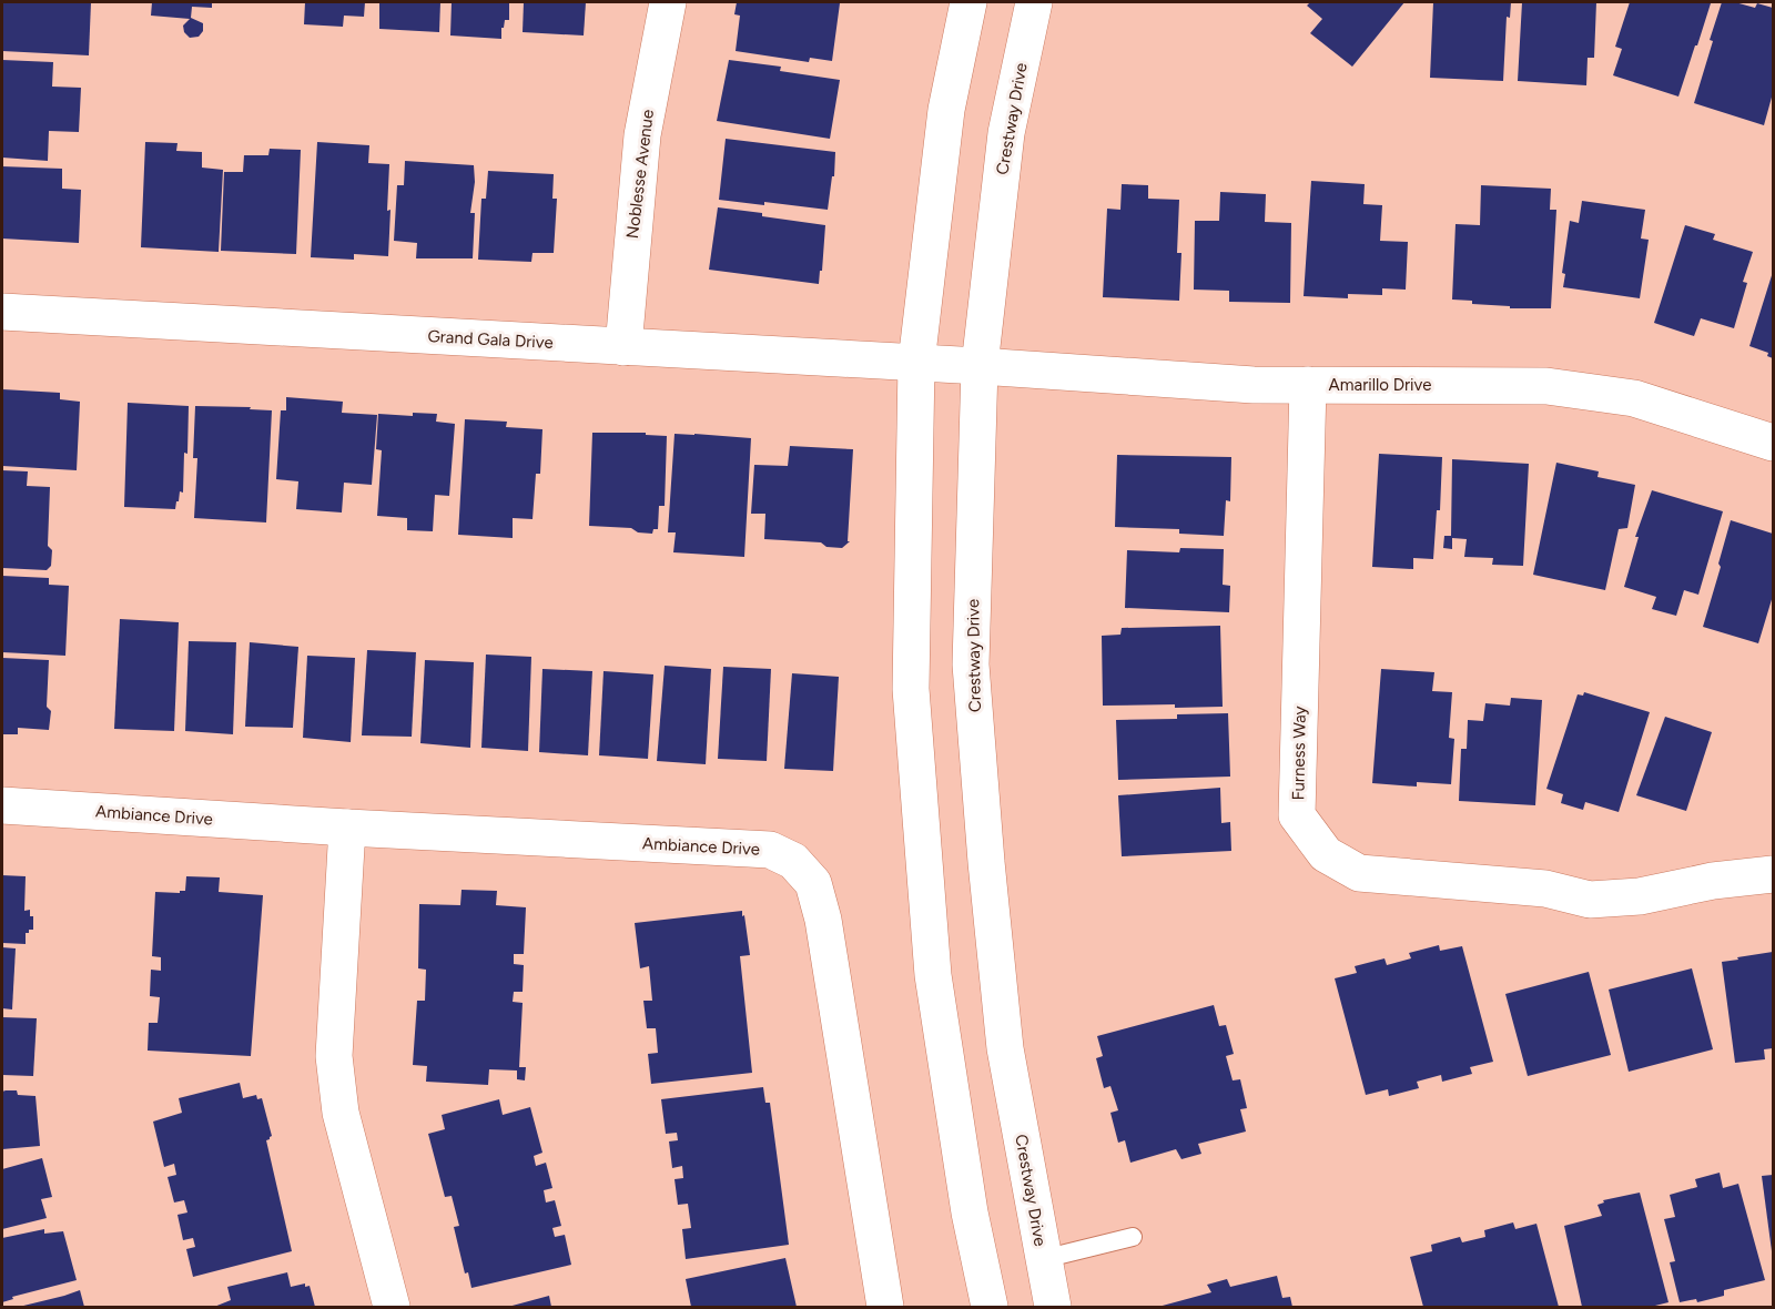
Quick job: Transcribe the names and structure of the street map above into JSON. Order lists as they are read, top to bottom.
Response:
{
  "streets": {
    "street": [
      "Crestway Drive",
      "Noblesse Avenue",
      "Grand Gala Drive",
      "Amarillo Drive",
      "Furness Way",
      "Ambiance Drive"
    ]
  },
  "crossings": [
    ["Crestway Drive", "Grand Gala Drive"],
    ["Crestway Drive", "Amarillo Drive"],
    ["Noblesse Avenue", "Grand Gala Drive"],
    ["Grand Gala Drive", "Amarillo Drive"],
    ["Amarillo Drive", "Furness Way"]
  ]
}
